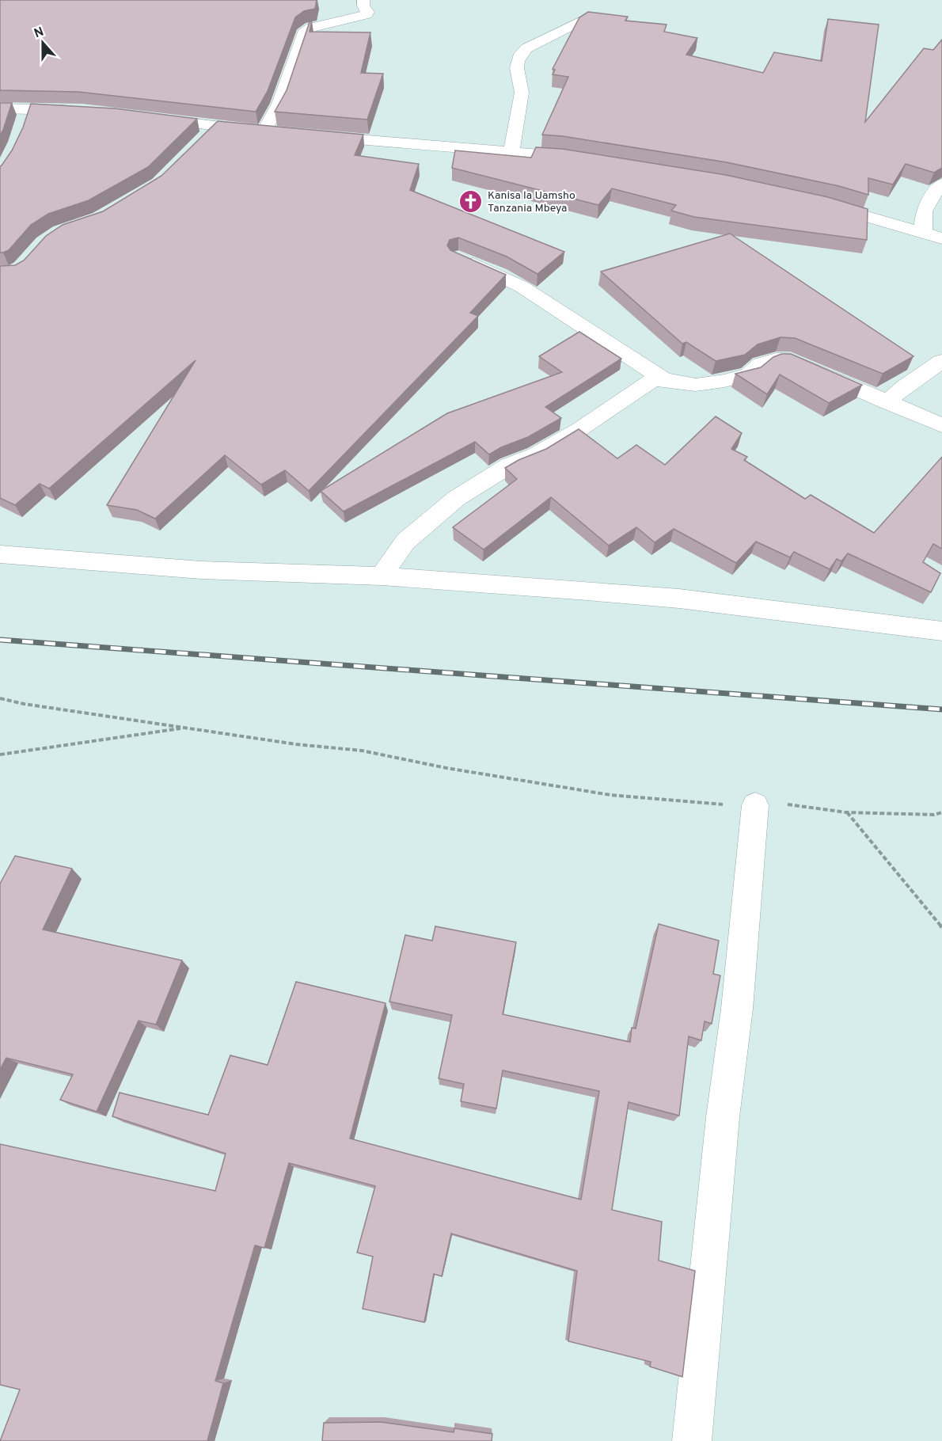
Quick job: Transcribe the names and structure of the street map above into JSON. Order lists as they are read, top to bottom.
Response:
{
  "places": {
    "church": ["Kanisa la Uamsho Tanzania Mbeya"]
  },
  "north": "top"
}
